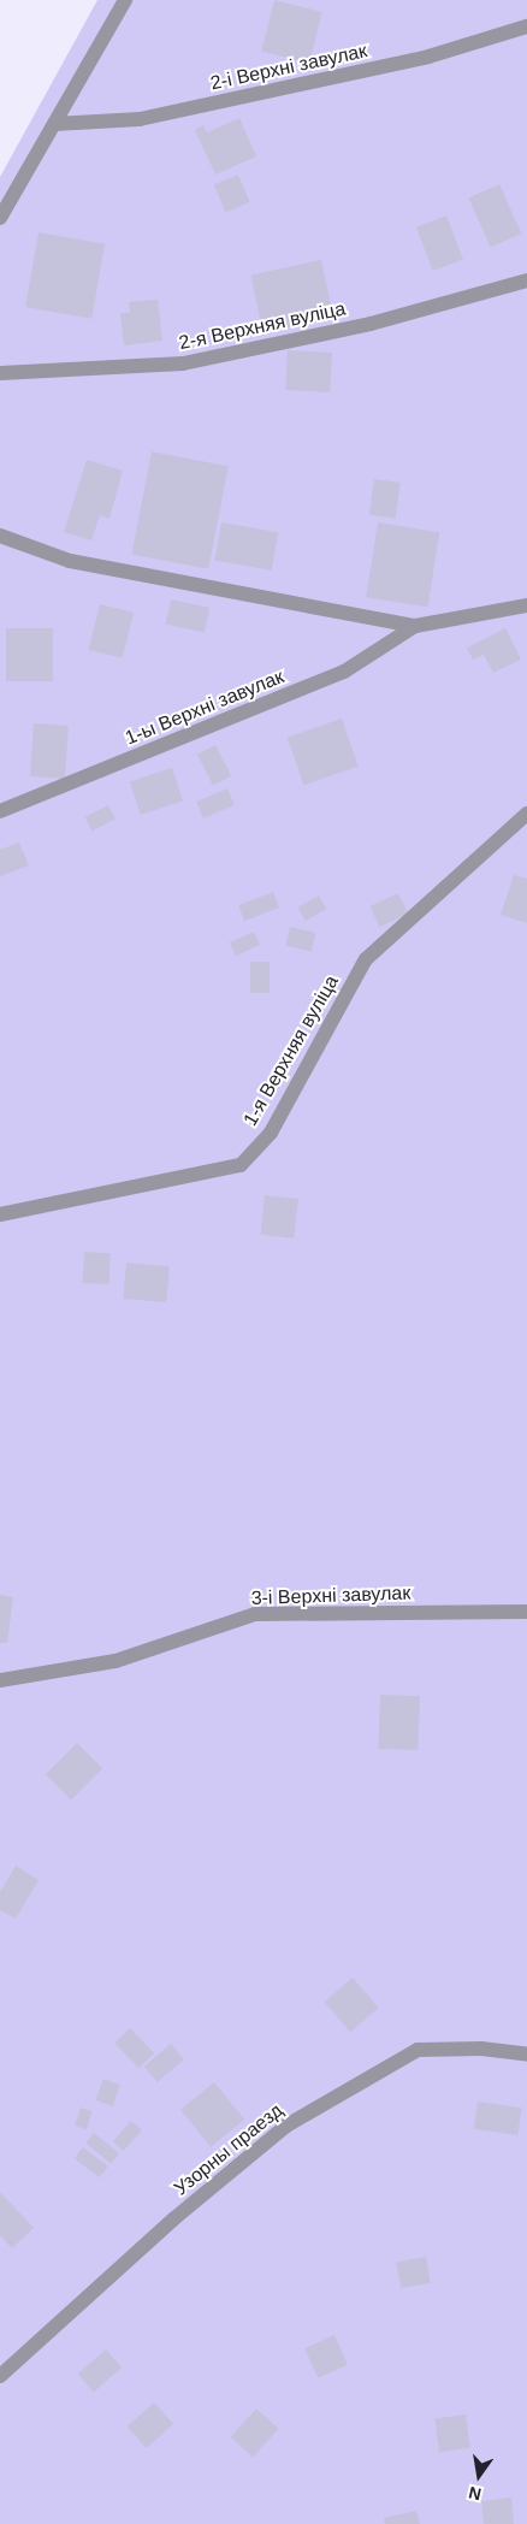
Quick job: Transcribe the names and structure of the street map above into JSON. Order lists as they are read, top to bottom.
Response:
{
  "streets": {
    "street": [
      "2-і Верхні завулак",
      "2-я Верхняя вуліца",
      "1-ы Верхні завулак",
      "1-я Верхняя вуліца",
      "3-і Верхні завулак",
      "Узорны праезд"
    ]
  },
  "north": "bottom"
}
